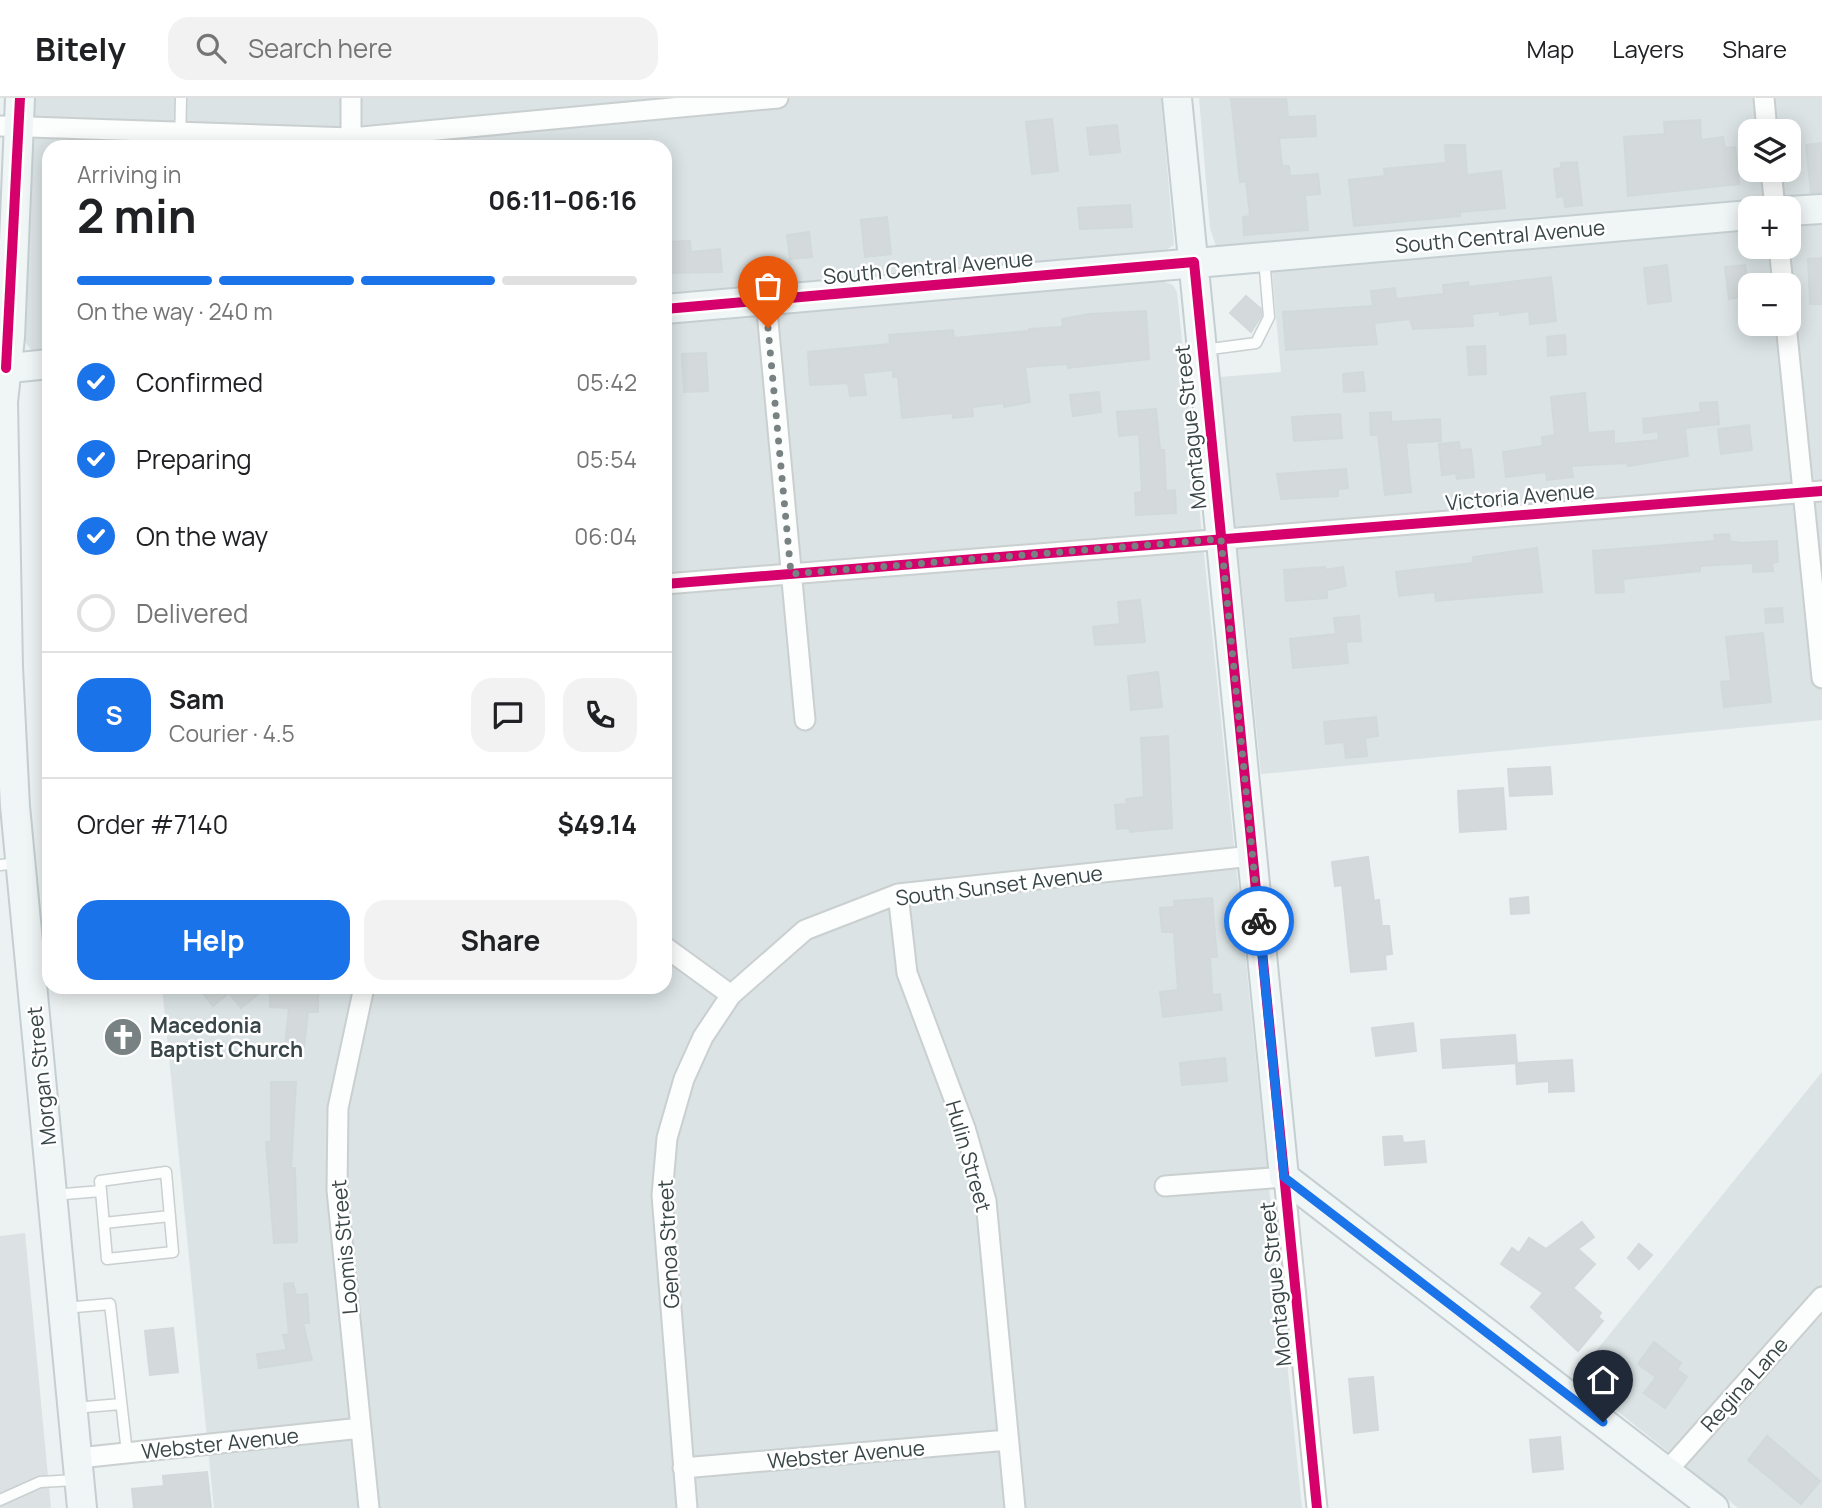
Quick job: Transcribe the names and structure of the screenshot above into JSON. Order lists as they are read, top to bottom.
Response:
{
  "streets": {
    "main road": ["South Central Avenue", "Montague Street", "Morgan Street"],
    "street": [
      "Victoria Avenue",
      "South Sunset Avenue",
      "Hulin Street",
      "Genoa Street",
      "Loomis Street",
      "Regina Lane",
      "Webster Avenue"
    ]
  },
  "crossings": [
    ["South Central Avenue", "Montague Street"],
    ["Montague Street", "Victoria Avenue"],
    ["Montague Street", "South Sunset Avenue"],
    ["South Sunset Avenue", "Hulin Street"],
    ["South Sunset Avenue", "Genoa Street"],
    ["Morgan Street", "Webster Avenue"],
    ["Hulin Street", "Webster Avenue"],
    ["Genoa Street", "Webster Avenue"],
    ["Loomis Street", "Webster Avenue"]
  ],
  "places": {
    "church": ["Macedonia Baptist Church"]
  },
  "page": {
    "header": "Bitely",
    "search": "Search here",
    "nav": ["Map", "Layers", "Share"],
    "map_buttons": ["+", "−"],
    "heading": ["2 min", "Arriving in", "06:11–06:16"],
    "panel": [
      "Sam",
      "Courier · 4.5",
      "Order #7140",
      "$49.14"
    ],
    "bar": "On the way · 240 m",
    "list": [
      ["Confirmed", "05:42"],
      ["Preparing", "05:54"],
      ["On the way", "06:04"],
      "Delivered"
    ],
    "round": "S",
    "buttons": ["Help", "Share"]
  }
}
